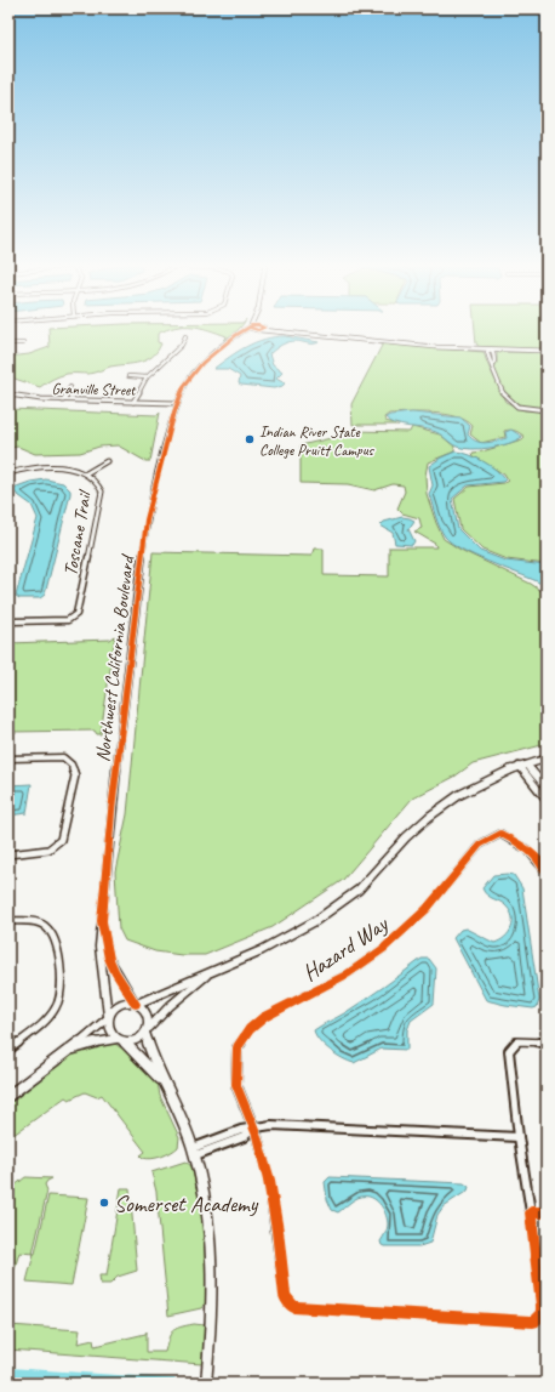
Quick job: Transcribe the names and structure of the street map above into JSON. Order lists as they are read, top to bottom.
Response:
{
  "streets": {
    "street": [
      "Granville Street",
      "Toscane Trail",
      "Northwest California Boulevard",
      "Hazard Way"
    ]
  },
  "crossings": [
    ["Granville Street", "Northwest California Boulevard"]
  ],
  "places": ["Indian River State College Pruitt Campus", "Somerset Academy"]
}
